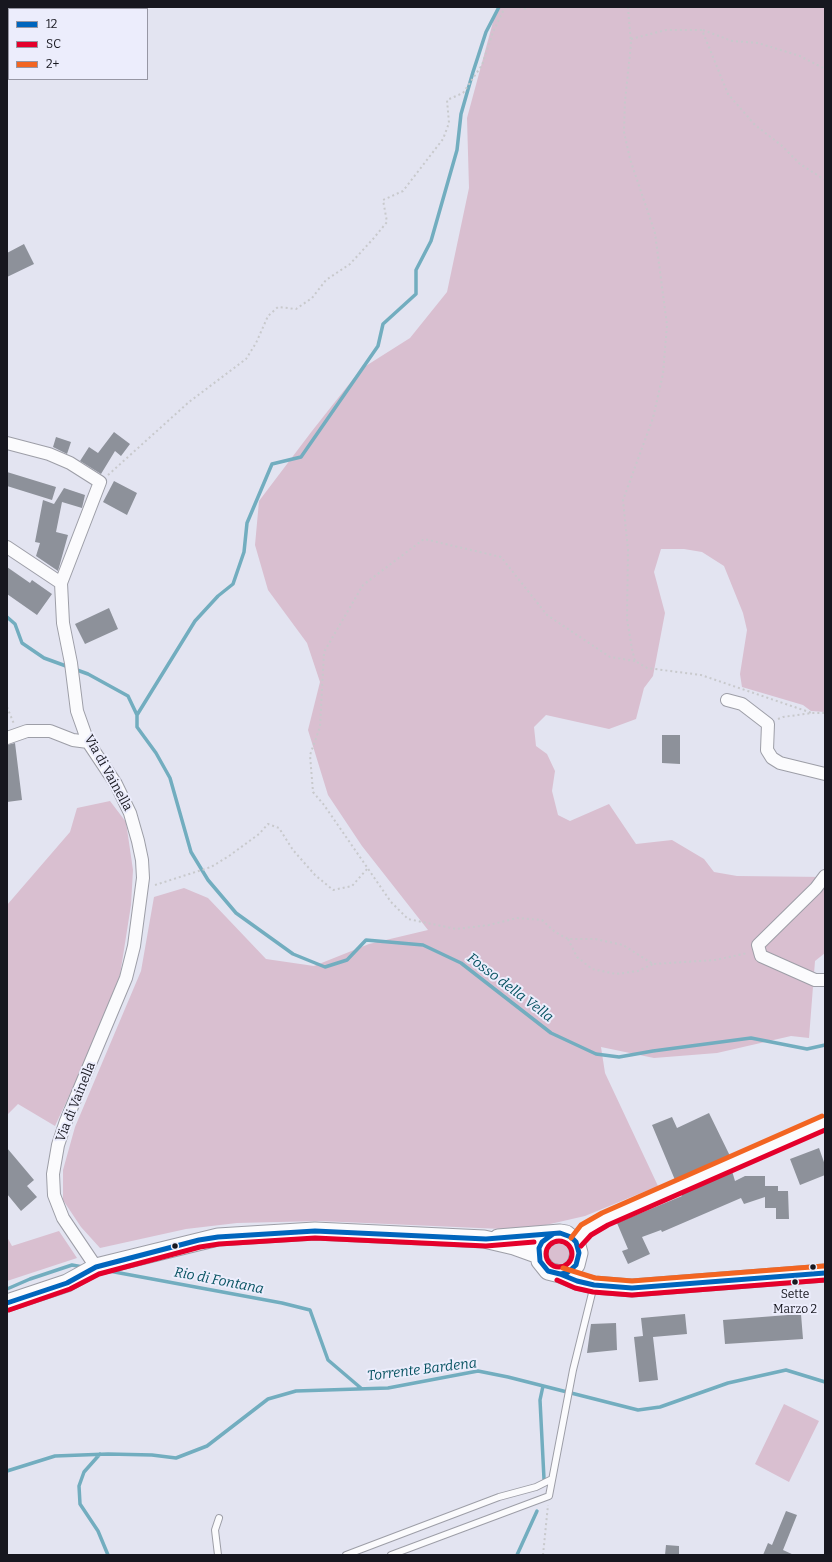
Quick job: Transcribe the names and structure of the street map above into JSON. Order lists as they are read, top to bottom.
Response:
{
  "streets": {
    "street": ["Via di Vainella"]
  },
  "water": ["Fosso della Vella", "Rio di Fontana", "Torrente Bardena"],
  "places": ["Sette Marzo 2"],
  "lines": ["transit line 2+", "transit line SC", "transit line 12"],
  "legend": ["12", "SC", "2+"]
}
